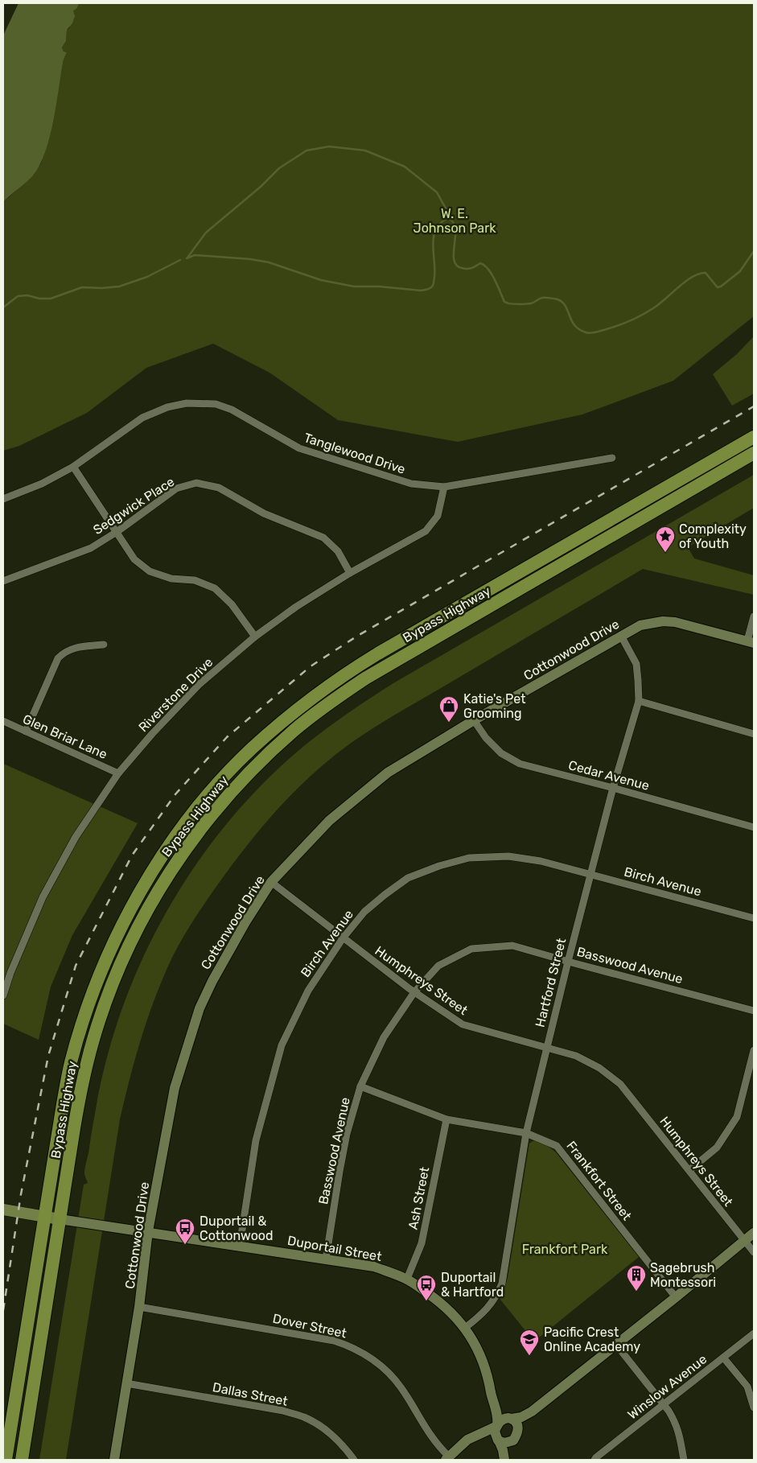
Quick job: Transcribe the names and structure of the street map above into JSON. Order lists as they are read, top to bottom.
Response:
{
  "streets": {
    "highway": ["Bypass Highway"],
    "main road": ["Duportail Street"],
    "street": [
      "Tanglewood Drive",
      "Sedgwick Place",
      "Cottonwood Drive",
      "Riverstone Drive",
      "Glen Briar Lane",
      "Cedar Avenue",
      "Birch Avenue",
      "Basswood Avenue",
      "Humphreys Street",
      "Hartford Street",
      "Frankfort Street",
      "Ash Street",
      "Dover Street",
      "Winslow Avenue",
      "Dallas Street"
    ]
  },
  "crossings": [
    ["Tanglewood Drive", "Riverstone Drive"],
    ["Sedgwick Place", "Riverstone Drive"],
    ["Bypass Highway", "Duportail Street"],
    ["Cottonwood Drive", "Cedar Avenue"],
    ["Cottonwood Drive", "Humphreys Street"],
    ["Cottonwood Drive", "Hartford Street"],
    ["Cottonwood Drive", "Duportail Street"],
    ["Cottonwood Drive", "Dover Street"],
    ["Cottonwood Drive", "Dallas Street"],
    ["Riverstone Drive", "Glen Briar Lane"],
    ["Cedar Avenue", "Hartford Street"],
    ["Birch Avenue", "Humphreys Street"],
    ["Birch Avenue", "Hartford Street"],
    ["Birch Avenue", "Duportail Street"],
    ["Basswood Avenue", "Humphreys Street"],
    ["Basswood Avenue", "Hartford Street"],
    ["Basswood Avenue", "Frankfort Street"],
    ["Basswood Avenue", "Duportail Street"],
    ["Humphreys Street", "Hartford Street"],
    ["Hartford Street", "Frankfort Street"],
    ["Hartford Street", "Duportail Street"],
    ["Frankfort Street", "Ash Street"],
    ["Ash Street", "Duportail Street"]
  ],
  "parks": ["W. E. Johnson Park", "Frankfort Park"],
  "places": {
    "place": ["Complexity of Youth"],
    "shop": ["Katie's Pet Grooming"],
    "bus stop": ["Duportail & Cottonwood", "Duportail & Hartford"],
    "building": ["Sagebrush Montessori"],
    "school or university": ["Pacific Crest Online Academy"]
  }
}
